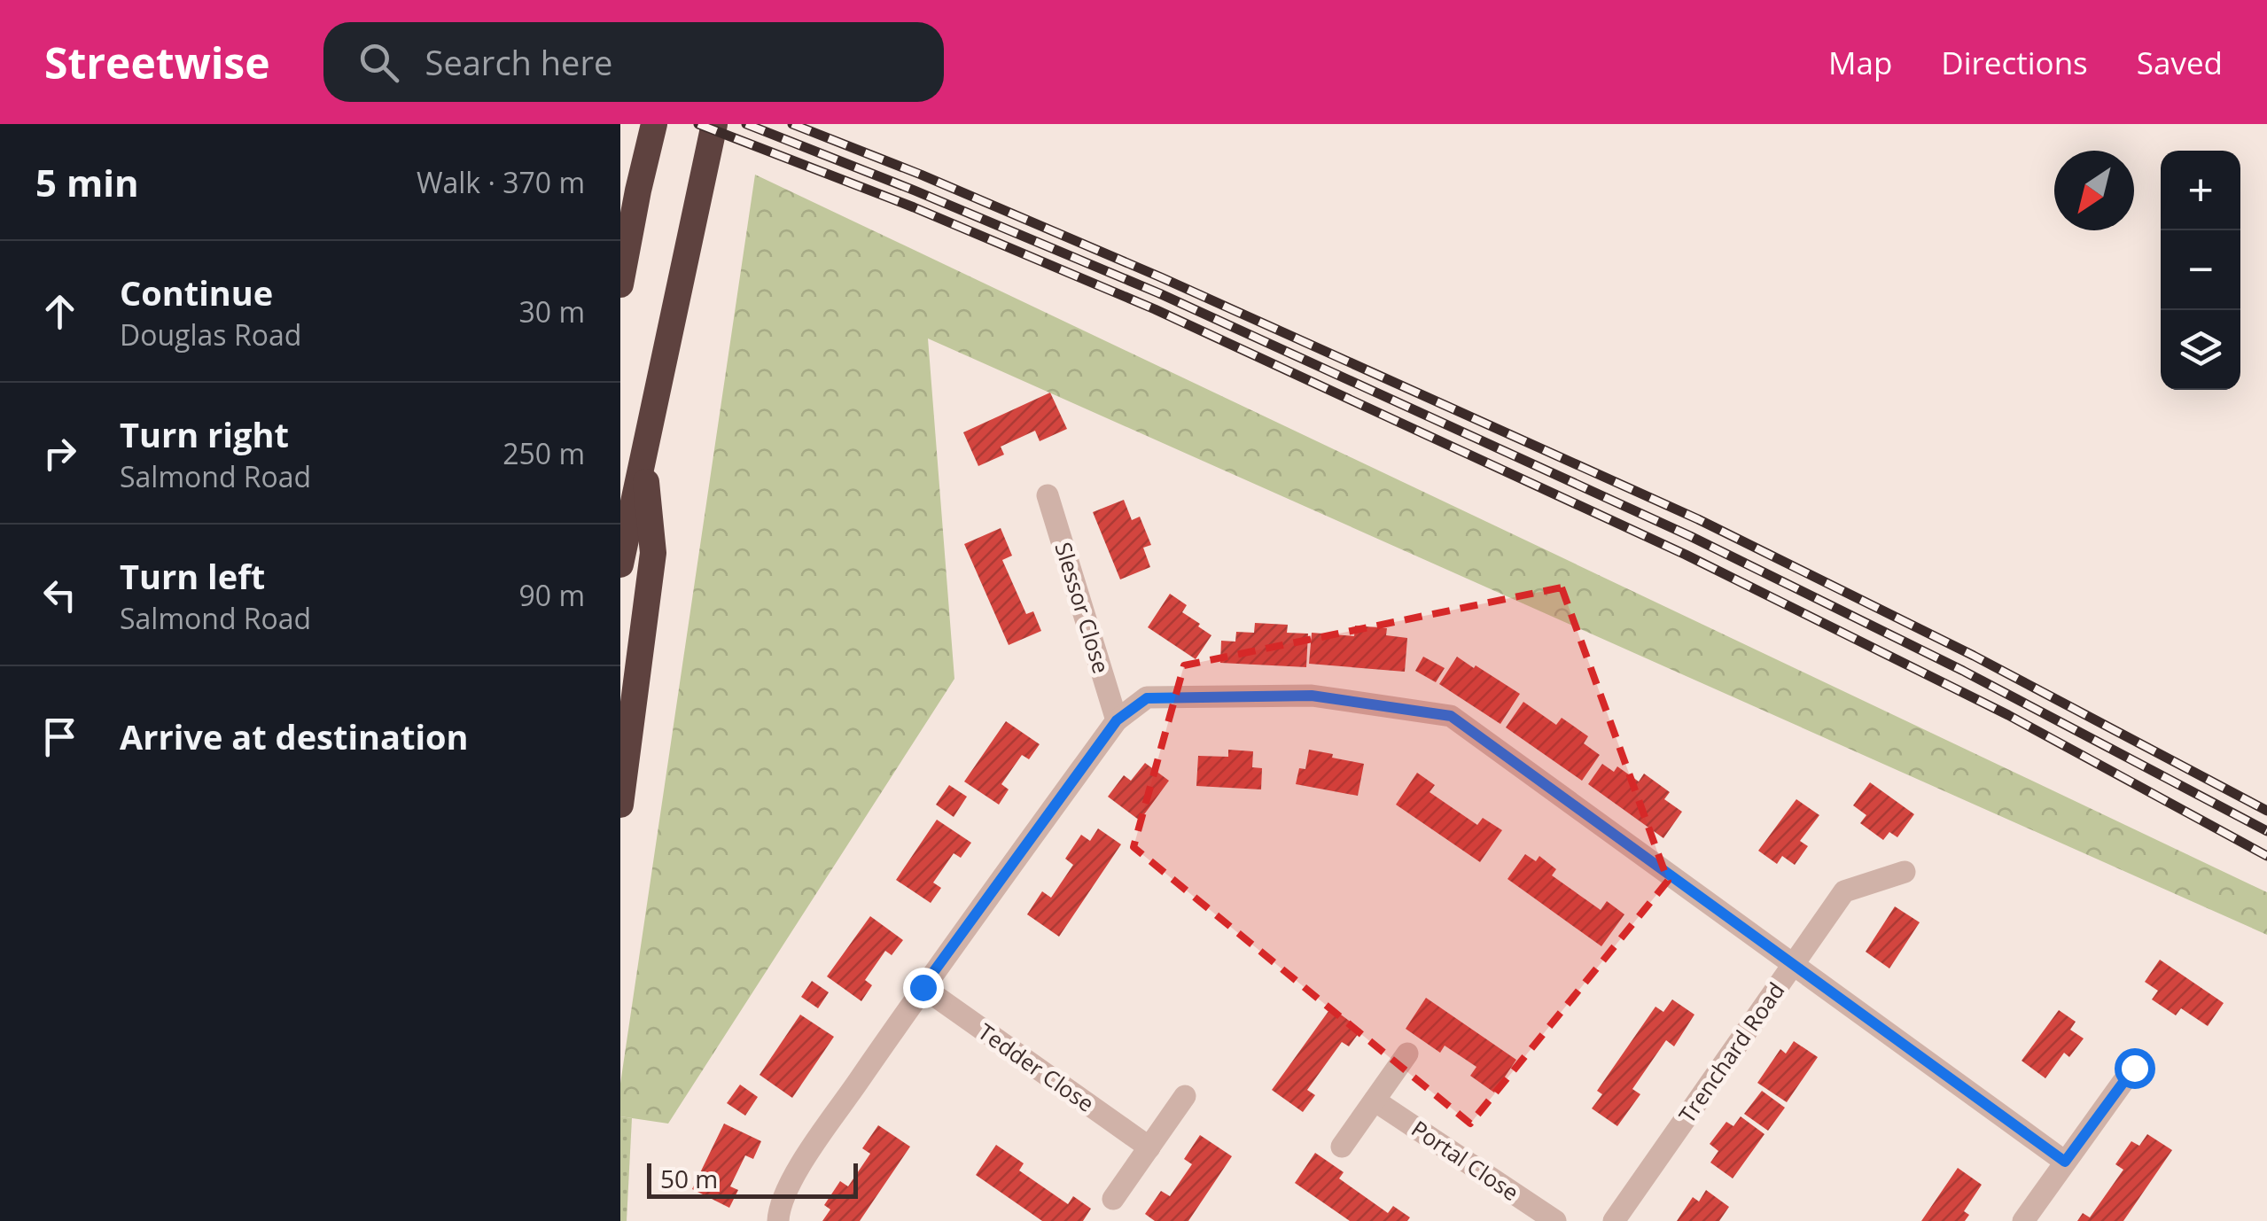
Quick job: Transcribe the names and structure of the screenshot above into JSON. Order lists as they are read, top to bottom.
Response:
{
  "streets": {
    "street": [
      "Slessor Close",
      "Trenchard Road",
      "Tedder Close",
      "Portal Close"
    ]
  },
  "scale_bar": "50 m",
  "north": "bottom left",
  "page": {
    "header": "Streetwise",
    "search": "Search here",
    "nav": ["Map", "Directions", "Saved"],
    "heading": ["5 min", "Walk · 370 m"],
    "map_buttons": ["+", "−"],
    "list": [
      ["Continue", "Douglas Road", "30 m"],
      ["Turn right", "Salmond Road", "250 m"],
      ["Turn left", "Salmond Road", "90 m"],
      "Arrive at destination"
    ],
    "scale": "50 m"
  }
}
